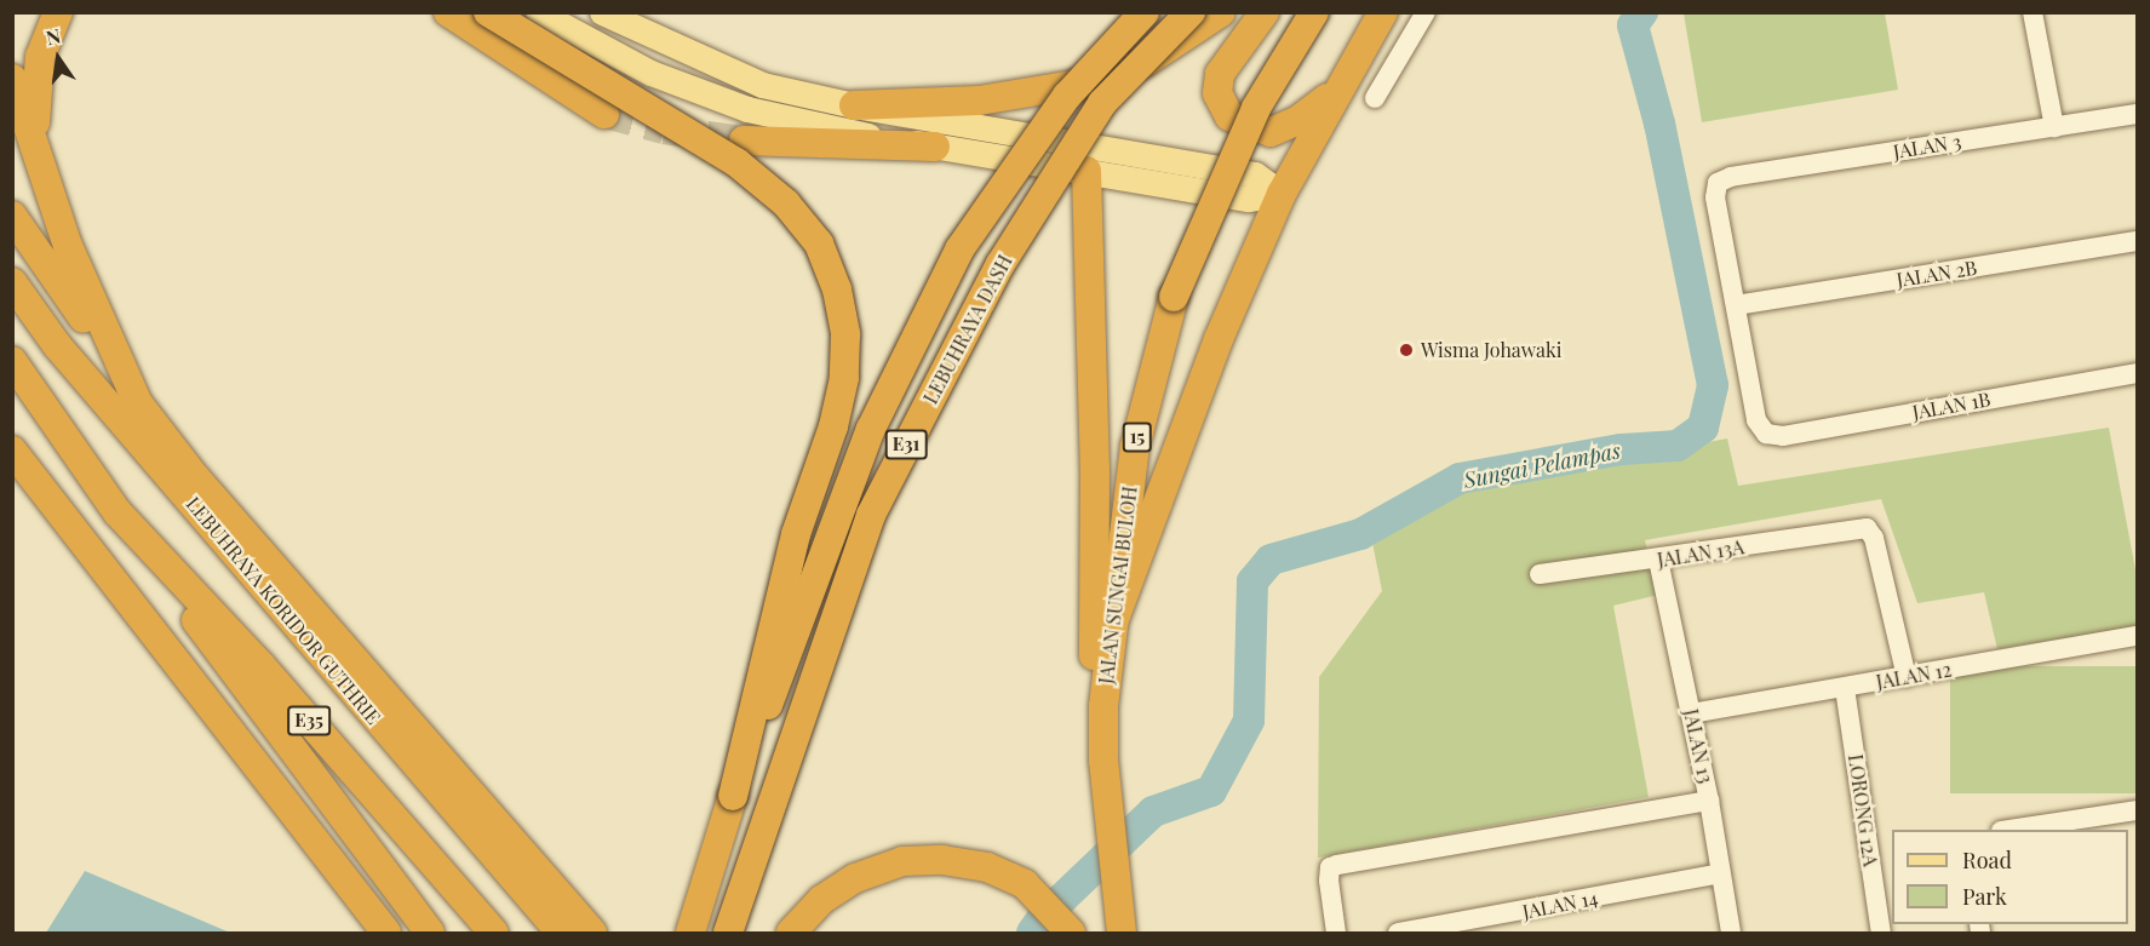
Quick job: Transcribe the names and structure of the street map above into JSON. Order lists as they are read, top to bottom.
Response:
{
  "streets": {
    "highway": [
      "LEBUHRAYA DASH",
      "15",
      "E31",
      "JALAN SUNGAI BULOH",
      "LEBUHRAYA KORIDOR GUTHRIE",
      "E35"
    ],
    "street": [
      "JALAN 3",
      "JALAN 2B",
      "JALAN 1B",
      "JALAN 13A",
      "JALAN 12",
      "JALAN 13",
      "LORONG 12A",
      "JALAN 14"
    ]
  },
  "crossings": [
    ["JALAN 3", "JALAN 2B"],
    ["JALAN 3", "JALAN 1B"],
    ["JALAN 2B", "JALAN 1B"],
    ["JALAN 13A", "JALAN 12"],
    ["JALAN 13A", "JALAN 13"],
    ["JALAN 12", "JALAN 13"],
    ["JALAN 12", "LORONG 12A"],
    ["JALAN 13", "JALAN 14"]
  ],
  "water": ["Sungai Pelampas"],
  "places": ["Wisma Johawaki"],
  "legend": ["Road", "Park"],
  "north": "top"
}
